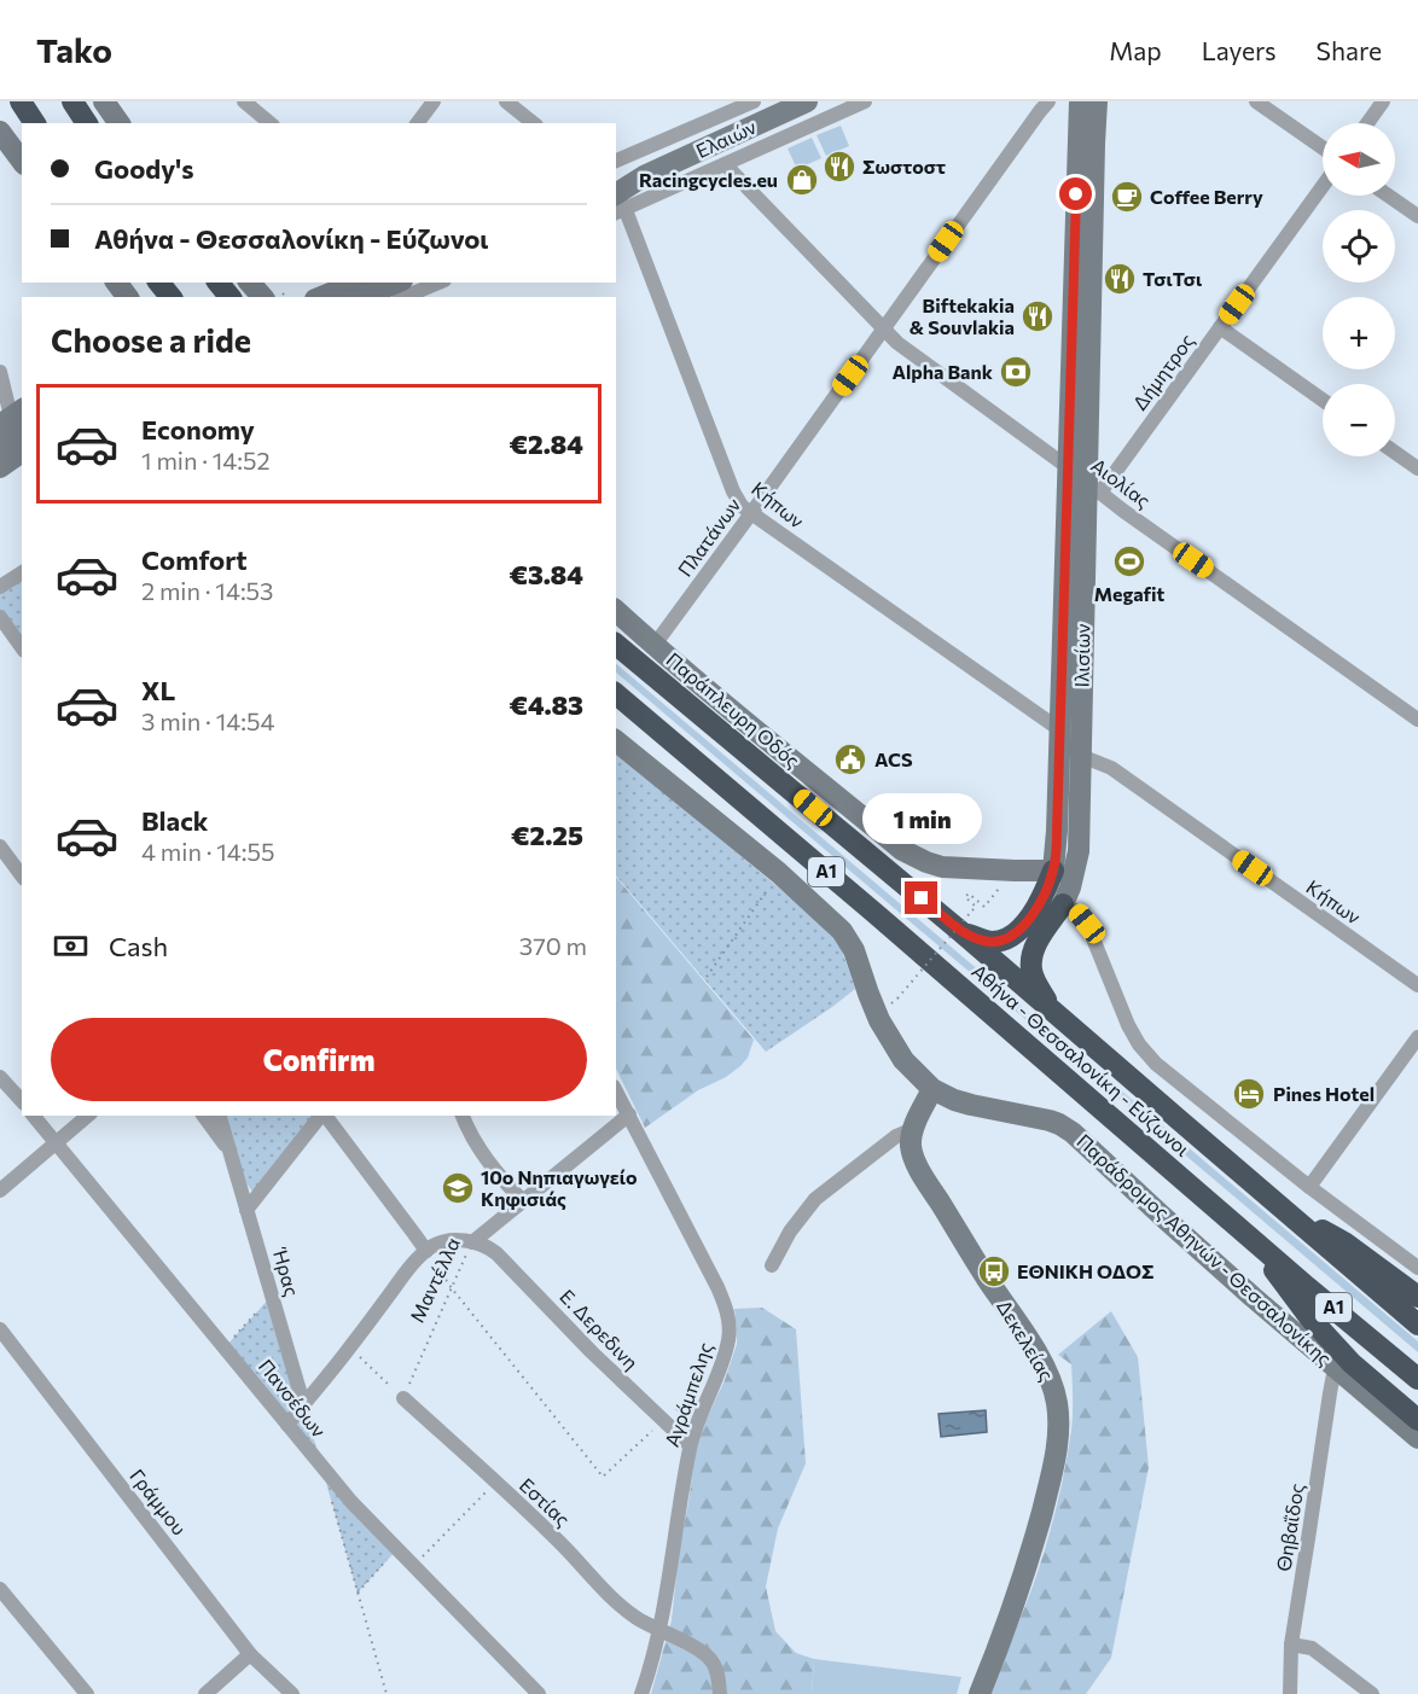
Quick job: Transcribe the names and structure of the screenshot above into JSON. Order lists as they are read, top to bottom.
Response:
{
  "streets": {
    "highway": ["Α1", "Αθήνα - Θεσσαλονίκη - Εύζωνοι"],
    "main road": [
      "Ελαιών",
      "Ιλισίων",
      "Παράπλευρη Οδός",
      "Παράδρομος Αθηνών - Θεσσαλονίκης",
      "Δεκελείας"
    ],
    "street": [
      "Δήμητρος",
      "Αιολίας",
      "Κήπων",
      "Πλατάνων",
      "Ήρας",
      "Μαντέλλα",
      "Ε. Δερεδινη",
      "Αγράμπελης",
      "Πανσέδων",
      "Γράμμου",
      "Εστίας",
      "Θηβαΐδος"
    ]
  },
  "crossings": [
    ["Ελαιών", "Αιολίας"],
    ["Ελαιών", "Κήπων"],
    ["Δήμητρος", "Αιολίας"],
    ["Δήμητρος", "Ιλισίων"],
    ["Αιολίας", "Πλατάνων"],
    ["Αιολίας", "Ιλισίων"],
    ["Κήπων", "Πλατάνων"],
    ["Κήπων", "Ιλισίων"],
    ["Πλατάνων", "Παράπλευρη Οδός"],
    ["Ιλισίων", "Παράπλευρη Οδός"],
    ["Παράδρομος Αθηνών - Θεσσαλονίκης", "Θηβαΐδος"],
    ["Μαντέλλα", "Ε. Δερεδινη"],
    ["Μαντέλλα", "Αγράμπελης"],
    ["Μαντέλλα", "Εστίας"],
    ["Ε. Δερεδινη", "Αγράμπελης"],
    ["Αγράμπελης", "Εστίας"]
  ],
  "places": {
    "restaurant": ["Σωστοστ", "ΤσιΤσι", "Biftekakia & Souvlakia"],
    "shop": ["Racingcycles.eu"],
    "cafe": ["Coffee Berry"],
    "bank": ["Alpha Bank"],
    "sports": ["Megafit"],
    "public building": ["ACS"],
    "hotel": ["Pines Hotel"],
    "school or university": ["10ο Νηπιαγωγείο Κηφισιάς"],
    "bus stop": ["ΕΘΝΙΚΗ ΟΔΟΣ"]
  },
  "north": "left",
  "page": {
    "header": "Tako",
    "nav": ["Map", "Layers", "Share"],
    "map_buttons": ["+", "−"],
    "banner": ["Goody's", "Αθήνα - Θεσσαλονίκη - Εύζωνοι"],
    "heading": "Choose a ride",
    "list": [
      {
        "name": "Economy",
        "note": "1 min · 14:52",
        "value": "€2.84"
      },
      {
        "name": "Comfort",
        "note": "2 min · 14:53",
        "value": "€3.84"
      },
      {
        "name": "XL",
        "note": "3 min · 14:54",
        "value": "€4.83"
      },
      {
        "name": "Black",
        "note": "4 min · 14:55",
        "value": "€2.25"
      }
    ],
    "bubble": "1 min",
    "pay": ["Cash", "370 m"],
    "buttons": "Confirm"
  }
}
